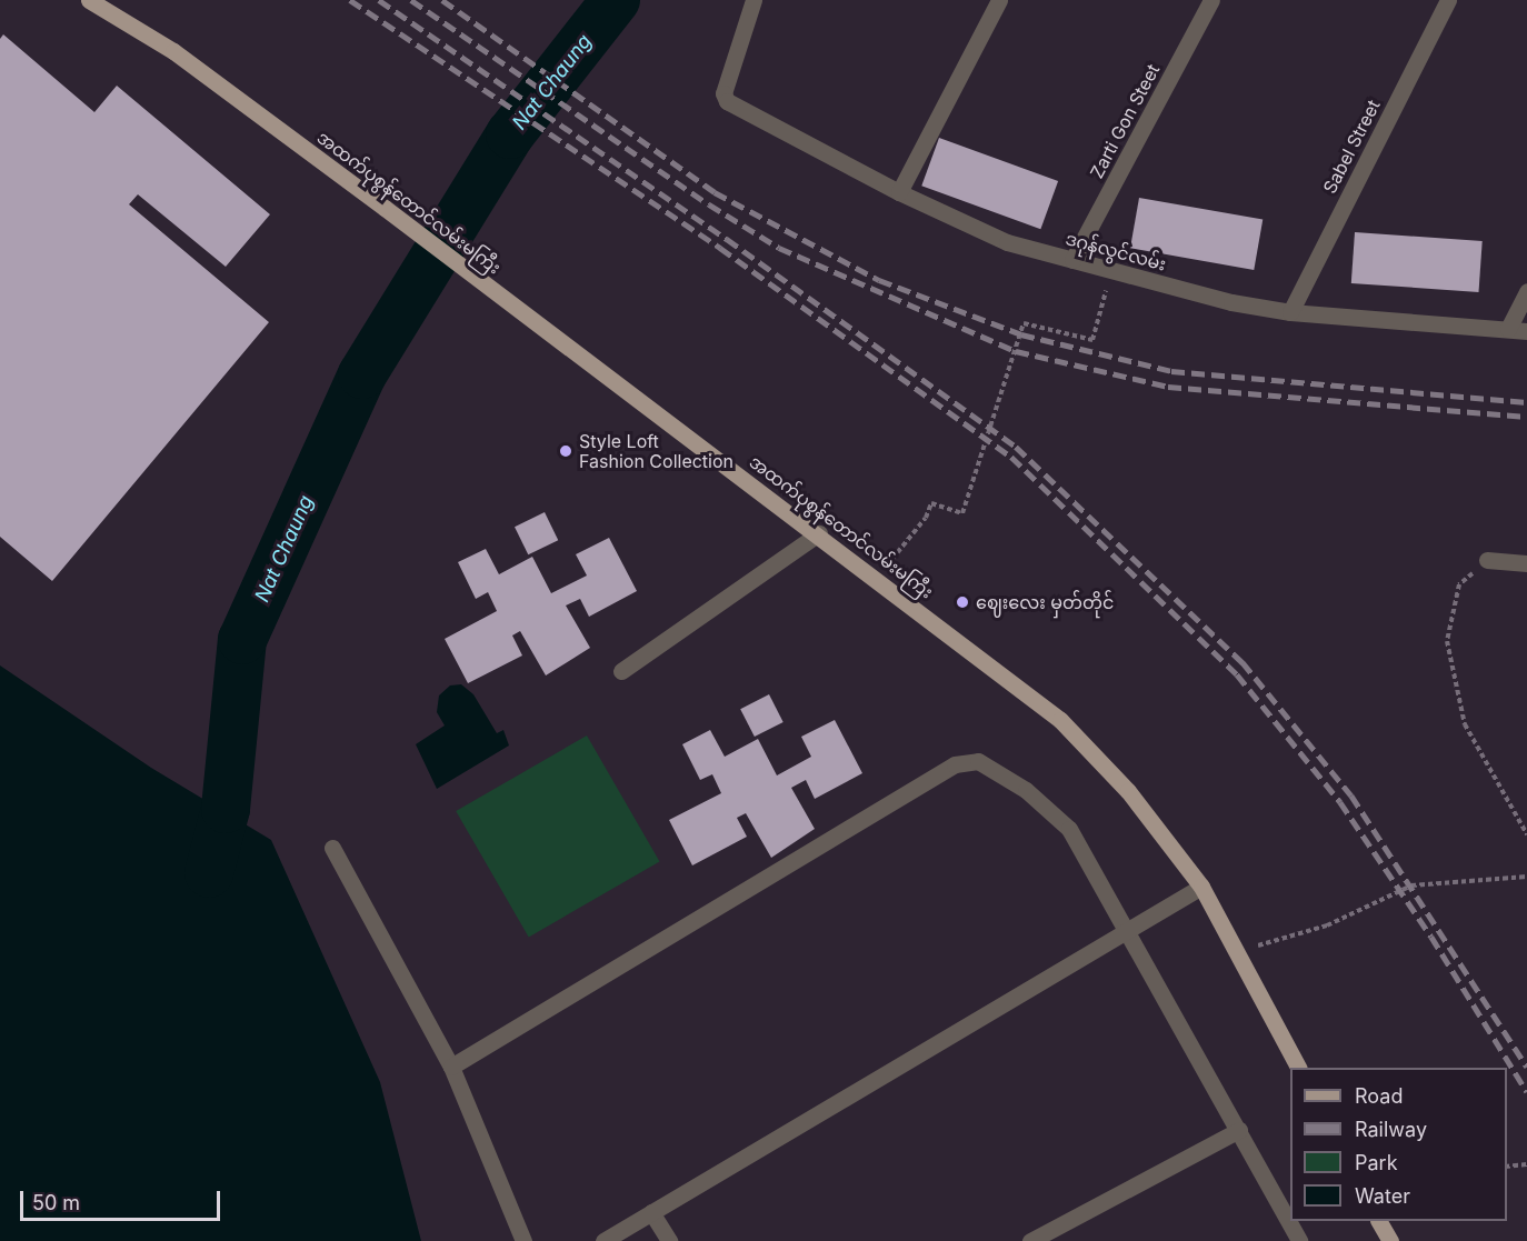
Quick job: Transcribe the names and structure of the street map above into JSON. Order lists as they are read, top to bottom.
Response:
{
  "streets": {
    "main road": ["အထက်ပုစွန်တောင်လမ်းမကြီး"],
    "street": ["Zarti Gon Steet", "Sabel Street", "ဒဂုန်လွင်လမ်း"]
  },
  "crossings": [
    ["Zarti Gon Steet", "ဒဂုန်လွင်လမ်း"],
    ["Sabel Street", "ဒဂုန်လွင်လမ်း"]
  ],
  "water": ["Nat Chaung"],
  "places": ["Style Loft Fashion Collection", "ဈေးလေး မှတ်တိုင်"],
  "legend": [
    "Road",
    "Railway",
    "Park",
    "Water"
  ],
  "scale_bar": "50 m"
}
